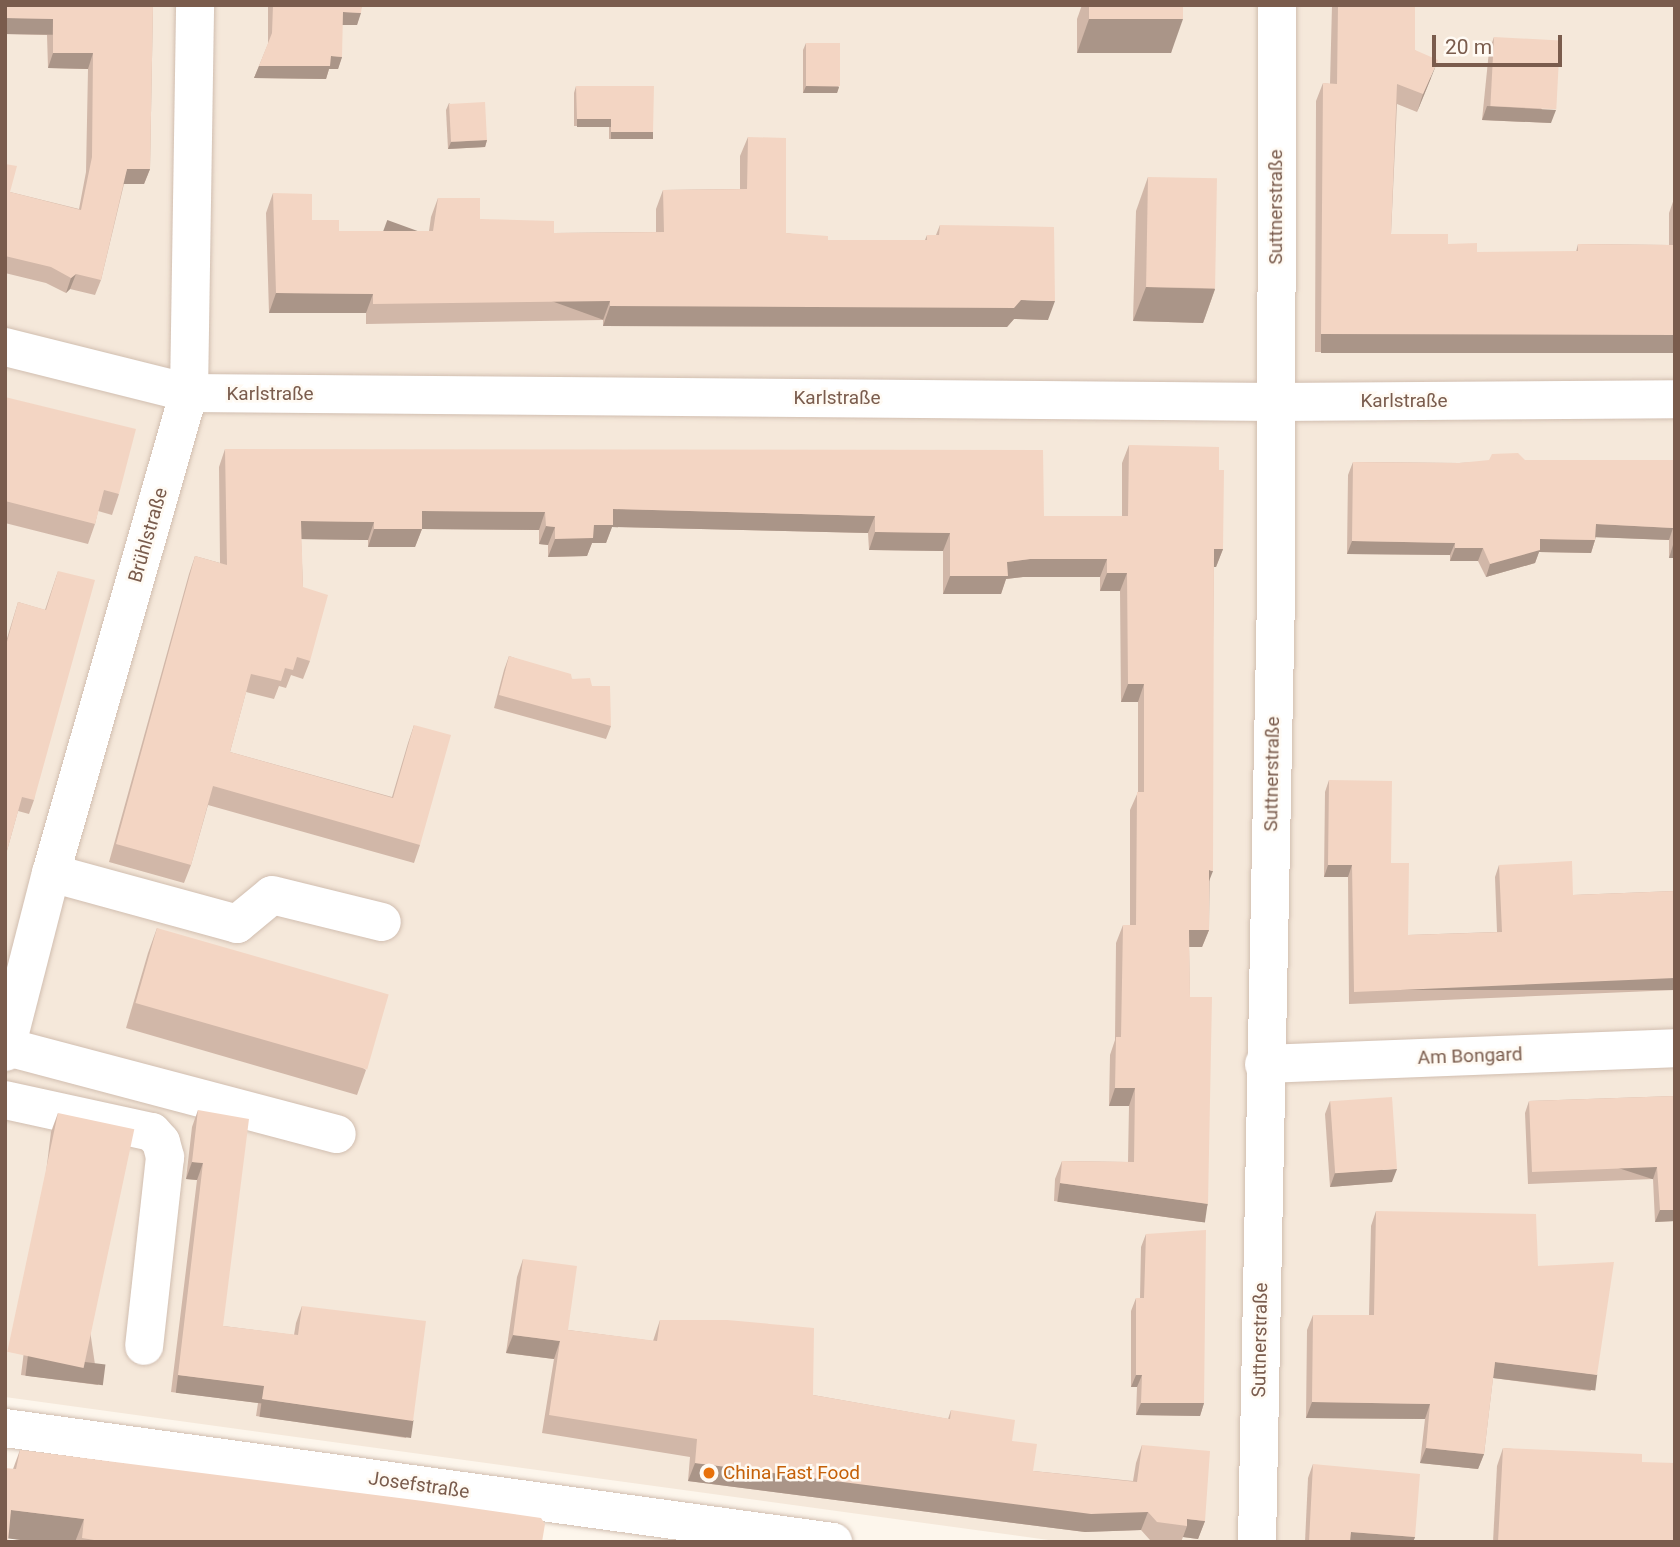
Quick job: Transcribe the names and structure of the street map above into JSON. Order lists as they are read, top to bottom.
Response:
{
  "streets": {
    "street": [
      "Suttnerstraße",
      "Karlstraße",
      "Brühlstraße",
      "Am Bongard",
      "Josefstraße"
    ]
  },
  "crossings": [
    ["Suttnerstraße", "Karlstraße"],
    ["Suttnerstraße", "Am Bongard"],
    ["Karlstraße", "Brühlstraße"]
  ],
  "places": ["China Fast Food"],
  "scale_bar": "20 m"
}
